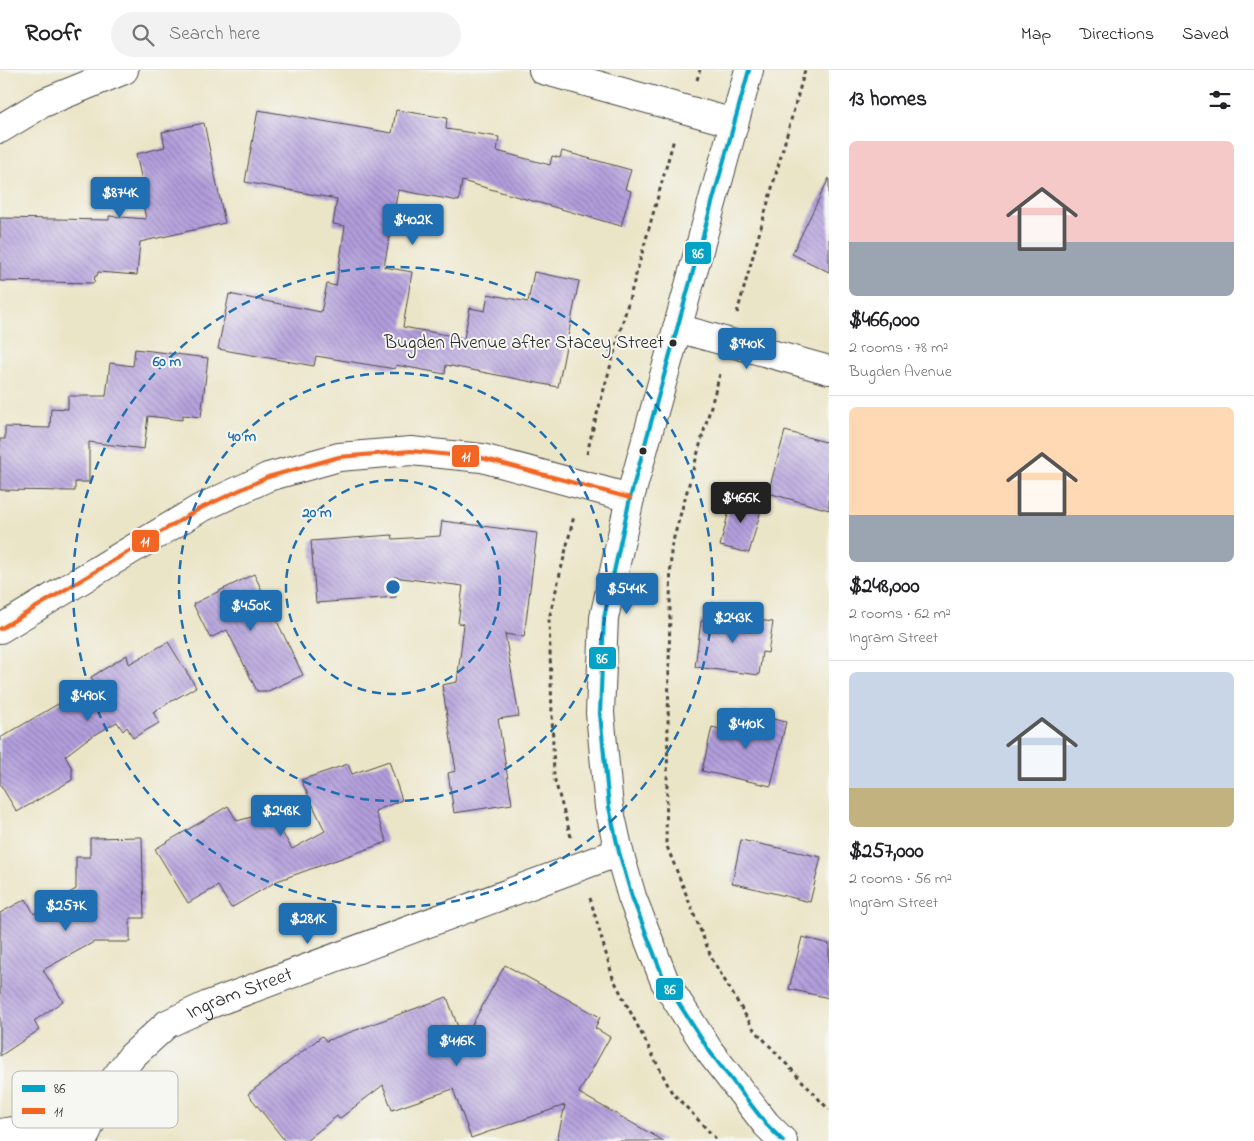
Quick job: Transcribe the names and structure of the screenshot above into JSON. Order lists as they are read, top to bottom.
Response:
{
  "streets": {
    "street": ["Ingram Street"]
  },
  "places": ["Bugden Avenue after Stacey Street"],
  "lines": ["transit line 86", "transit line 11"],
  "legend": ["86", "11"],
  "page": {
    "header": "Roofr",
    "search": "Search here",
    "nav": ["Map", "Directions", "Saved"],
    "heading": "13 homes",
    "list": [
      {
        "name": "$466,000",
        "note": "2 rooms · 78 m² · Bugden Avenue"
      },
      {
        "name": "$248,000",
        "note": "2 rooms · 62 m² · Ingram Street"
      },
      {
        "name": "$257,000",
        "note": "2 rooms · 56 m² · Ingram Street"
      }
    ],
    "price": [
      "$874K",
      "$402K",
      "$940K",
      "$466K",
      "$544K",
      "$450K",
      "$243K",
      "$490K",
      "$410K",
      "$248K",
      "$257K",
      "$281K",
      "$416K"
    ]
  },
  "rings": ["60 m", "40 m", "20 m"]
}
